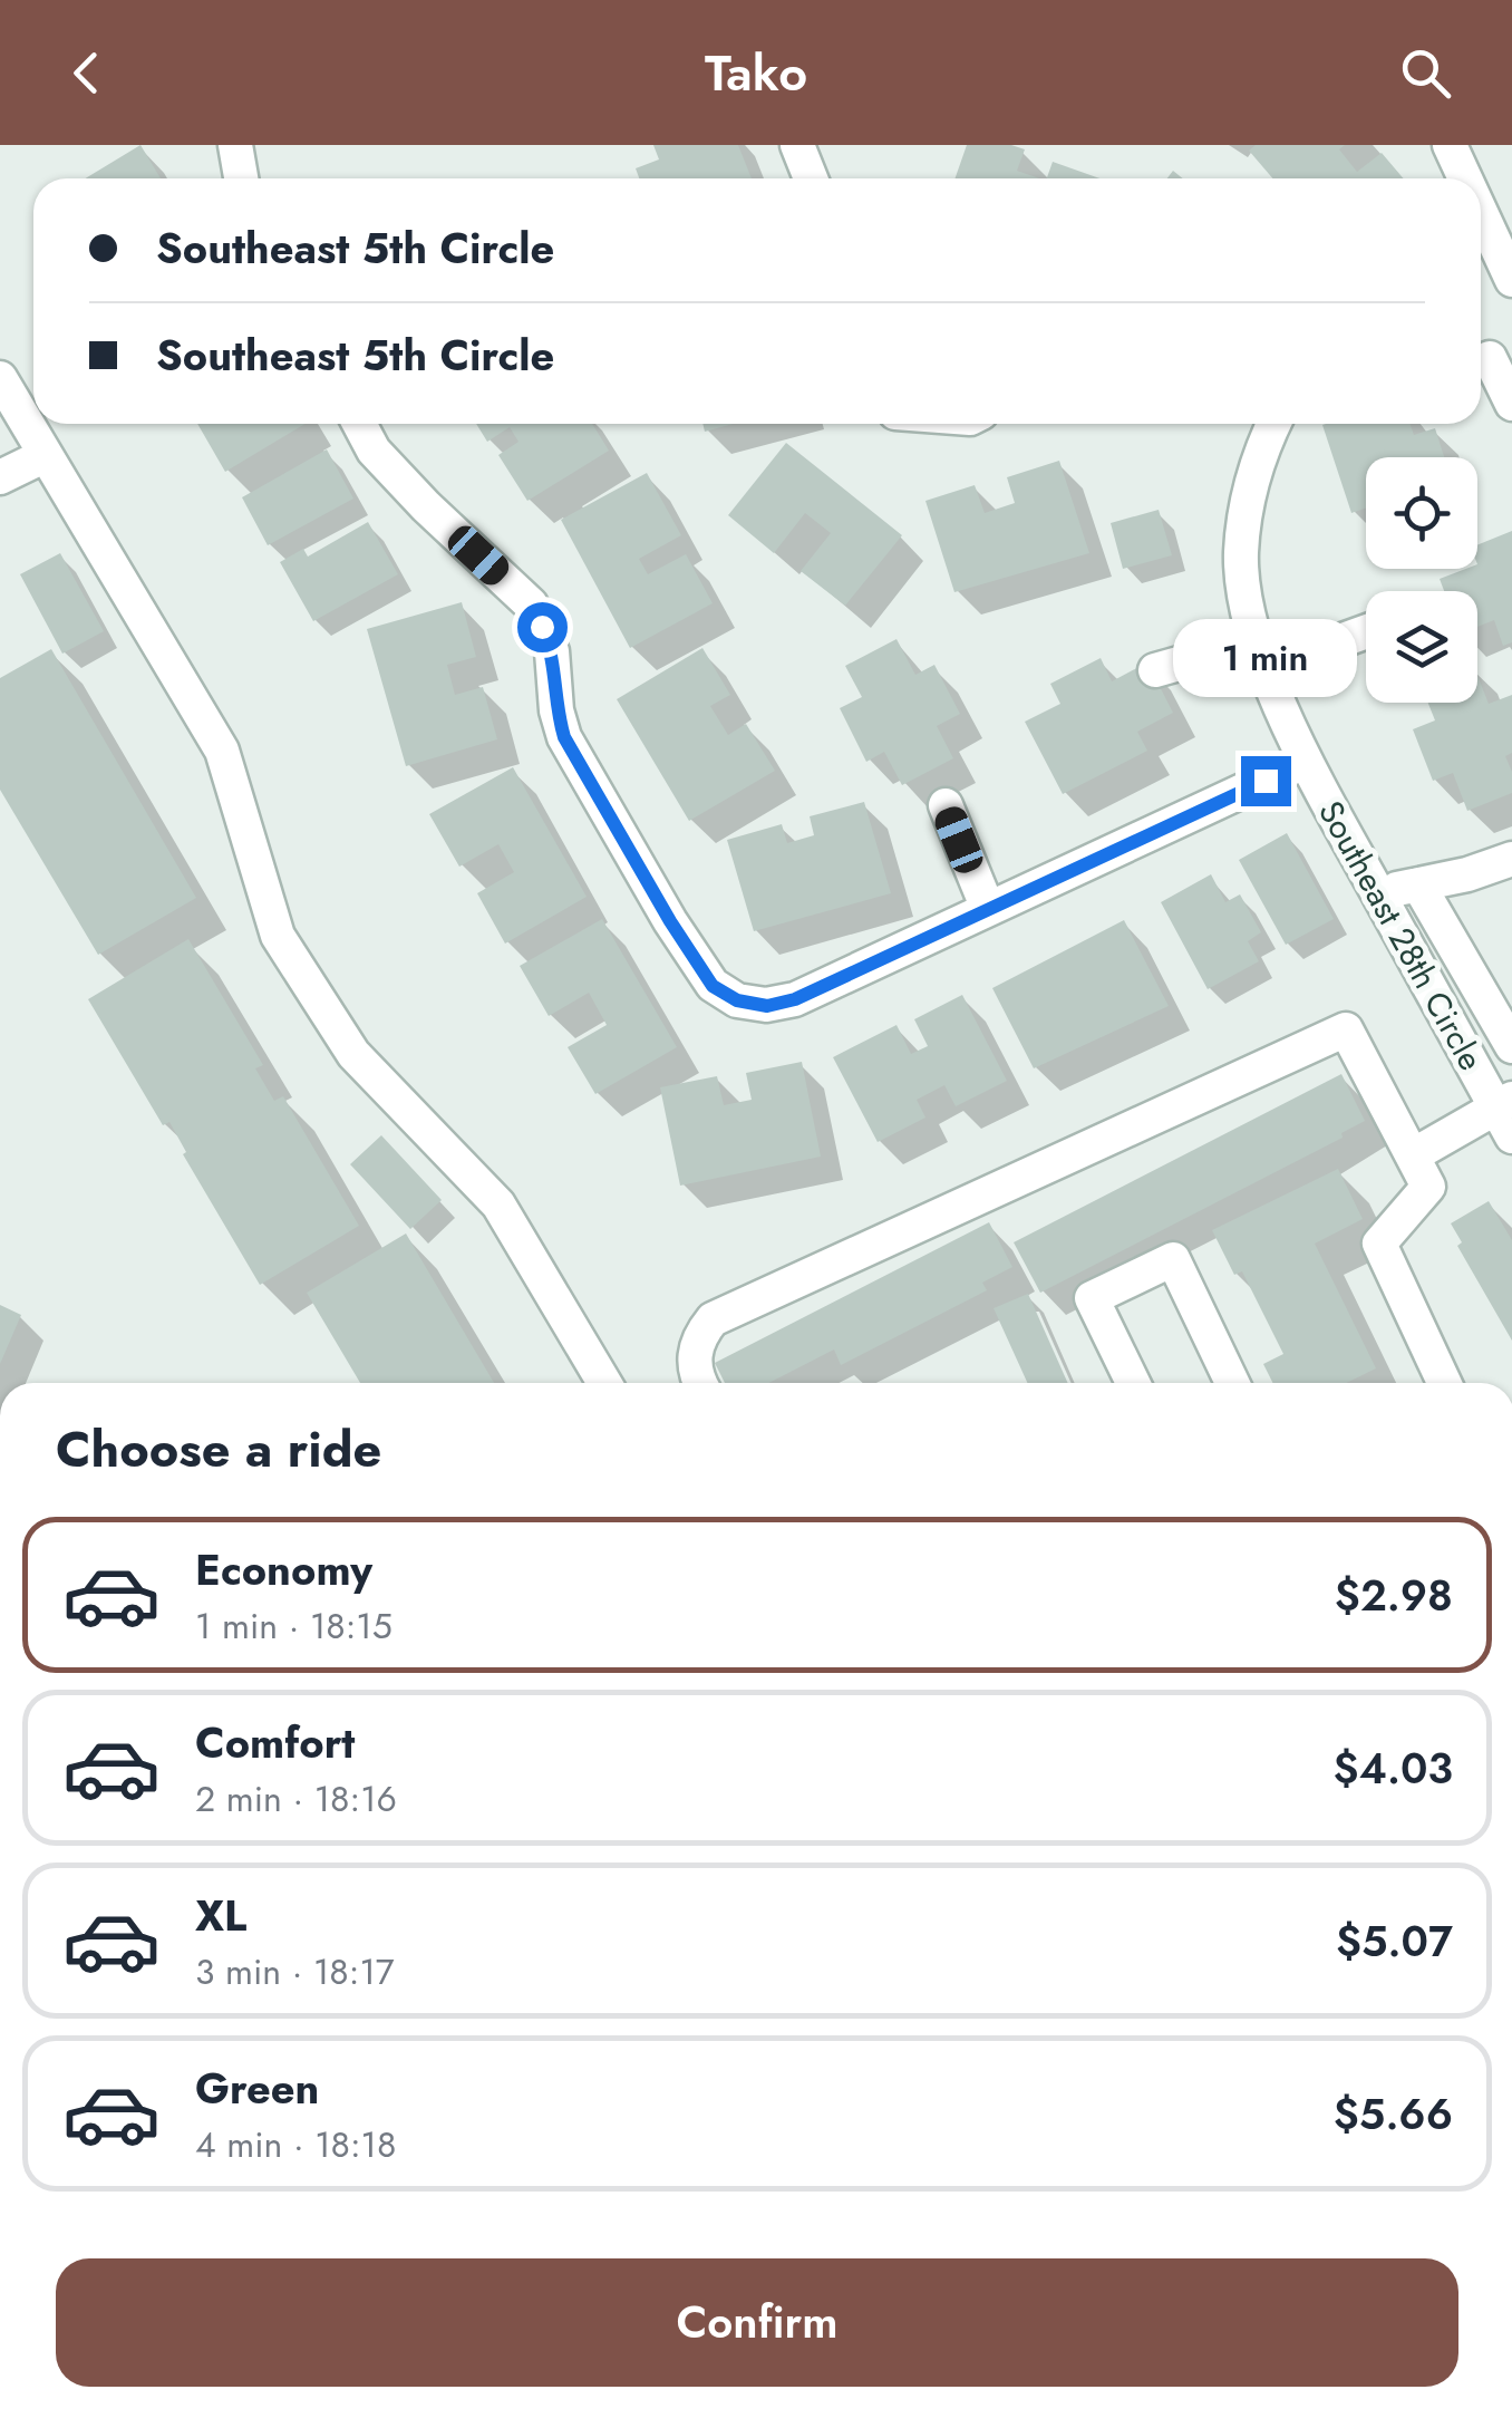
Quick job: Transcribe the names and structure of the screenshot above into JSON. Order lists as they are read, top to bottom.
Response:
{
  "streets": {
    "street": ["Southeast 28th Circle"]
  },
  "page": {
    "header": "Tako",
    "banner": ["Southeast 5th Circle", "Southeast 5th Circle"],
    "bubble": "1 min",
    "heading": "Choose a ride",
    "list": [
      {
        "name": "Economy",
        "note": "1 min · 18:15",
        "value": "$2.98"
      },
      {
        "name": "Comfort",
        "note": "2 min · 18:16",
        "value": "$4.03"
      },
      {
        "name": "XL",
        "note": "3 min · 18:17",
        "value": "$5.07"
      },
      {
        "name": "Green",
        "note": "4 min · 18:18",
        "value": "$5.66"
      }
    ],
    "buttons": "Confirm"
  }
}
